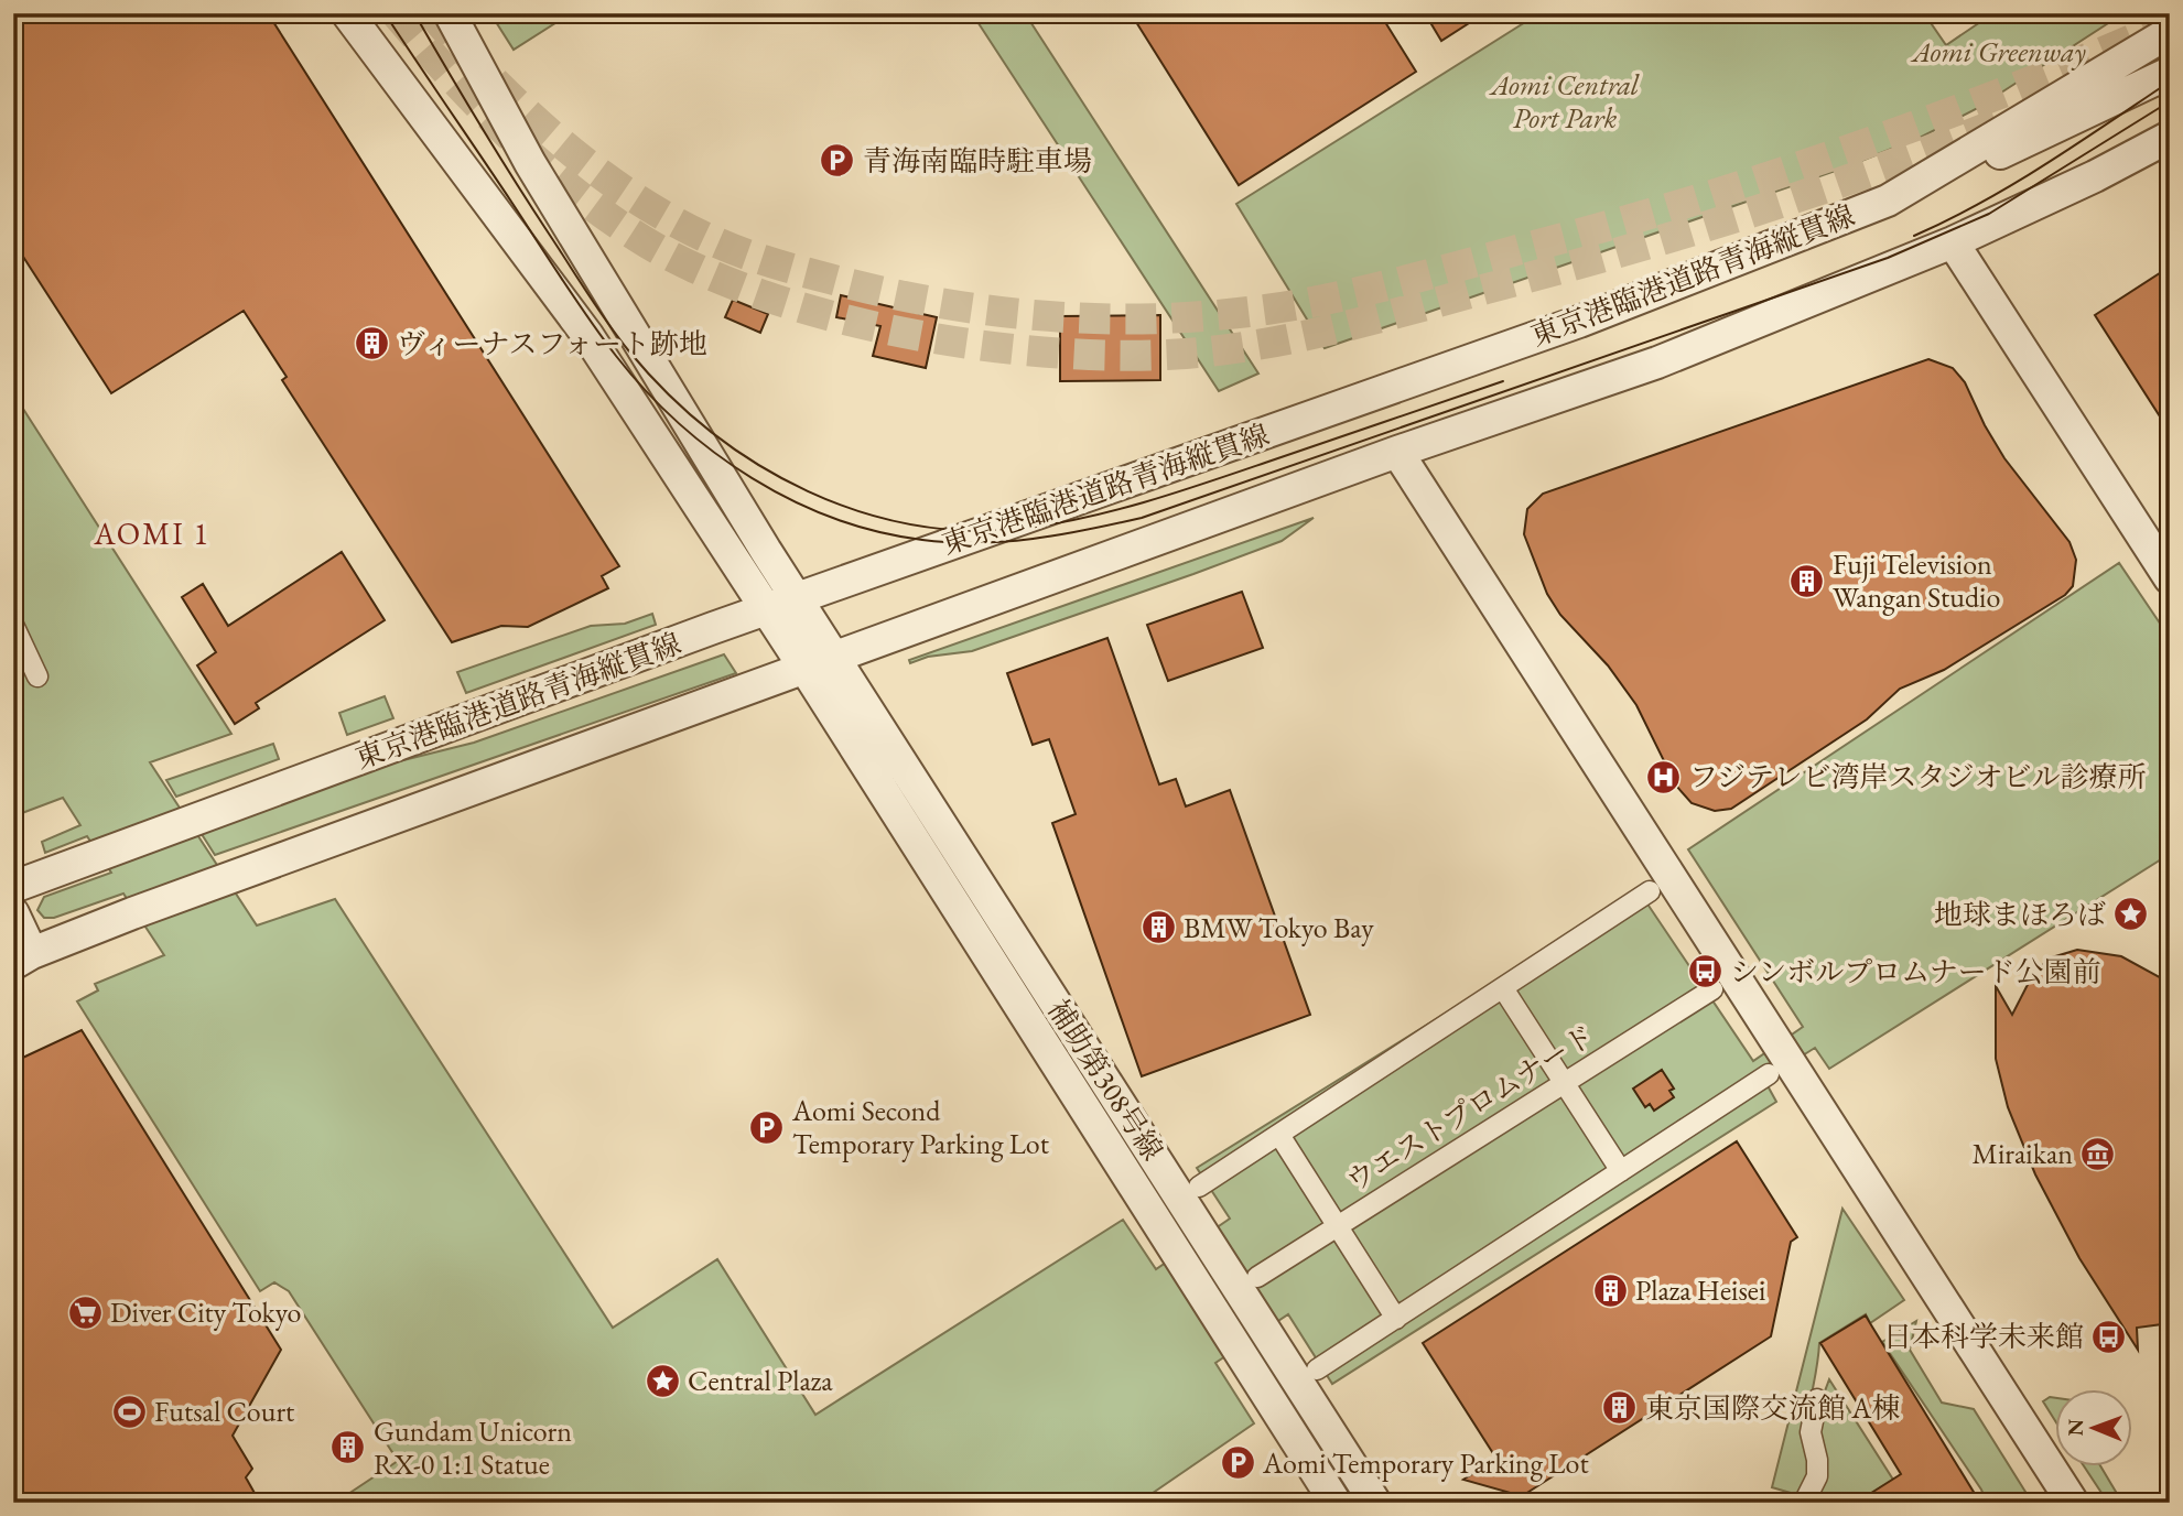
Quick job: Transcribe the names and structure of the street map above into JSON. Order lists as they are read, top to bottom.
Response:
{
  "streets": {
    "street": ["東京港臨港道路青海縦貫線", "補助第308号線", "ウエストプロムナード"]
  },
  "crossings": [
    ["東京港臨港道路青海縦貫線", "補助第308号線"]
  ],
  "districts": ["AOMI 1"],
  "parks": ["Aomi Greenway", "Aomi Central Port Park"],
  "places": {
    "parking": ["青海南臨時駐車場", "Aomi Second Temporary Parking Lot", "Aomi Temporary Parking Lot"],
    "building": [
      "ヴィーナスフォート跡地",
      "Fuji Television Wangan Studio",
      "BMW Tokyo Bay",
      "Plaza Heisei",
      "東京国際交流館 A棟",
      "Gundam Unicorn RX-0 1:1 Statue"
    ],
    "hospital": ["フジテレビ湾岸スタジオビル診療所"],
    "place": ["地球まほろば", "Central Plaza"],
    "bus stop": ["シンボルプロムナード公園前", "日本科学未来館"],
    "museum": ["Miraikan"],
    "supermarket": ["Diver City Tokyo"],
    "sports": ["Futsal Court"]
  },
  "north": "left"
}
